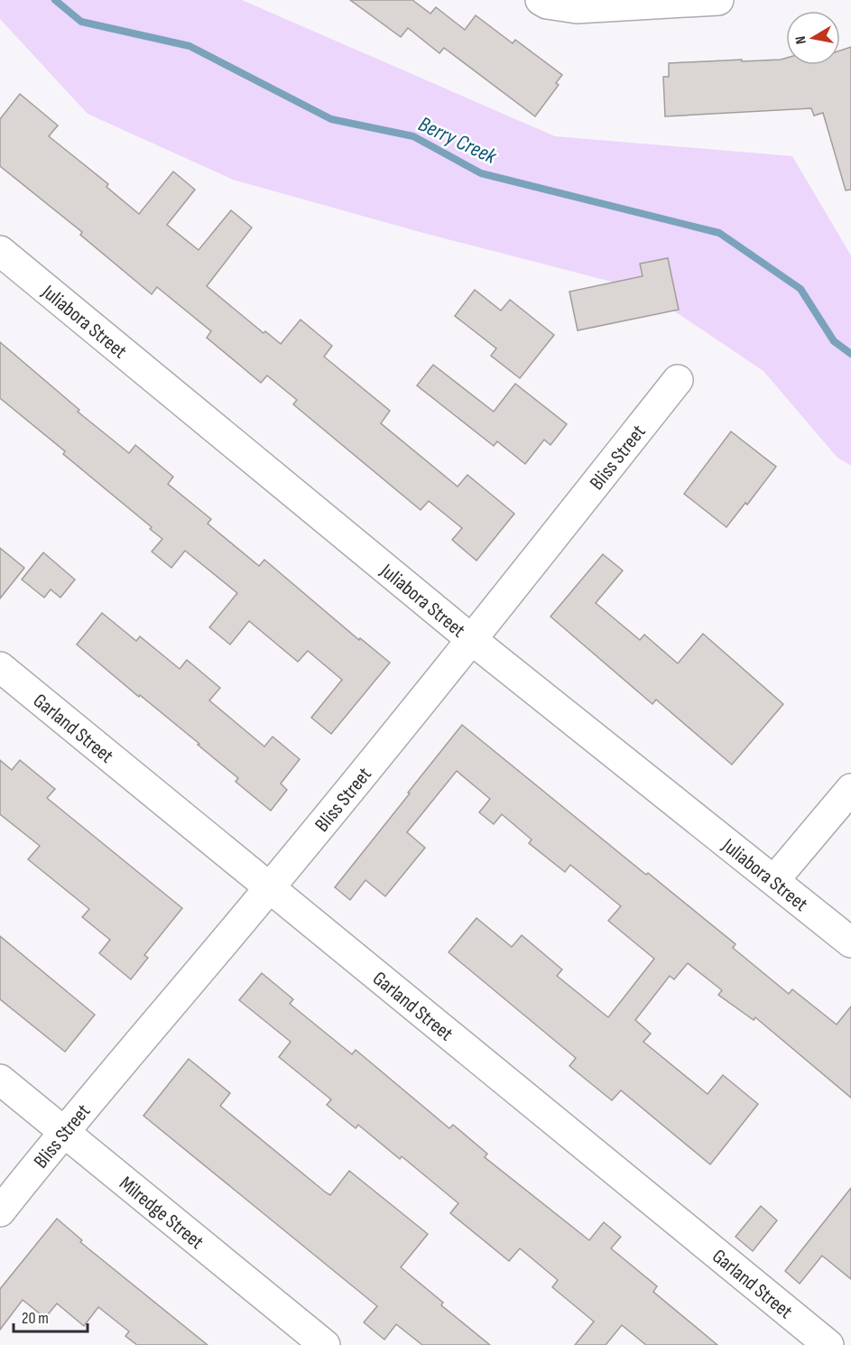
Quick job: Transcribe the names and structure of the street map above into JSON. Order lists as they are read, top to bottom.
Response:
{
  "streets": {
    "street": [
      "Juliabora Street",
      "Bliss Street",
      "Garland Street",
      "Milredge Street"
    ]
  },
  "crossings": [
    ["Juliabora Street", "Bliss Street"],
    ["Bliss Street", "Garland Street"],
    ["Bliss Street", "Milredge Street"]
  ],
  "water": ["Berry Creek"],
  "scale_bar": "20 m",
  "north": "left"
}
